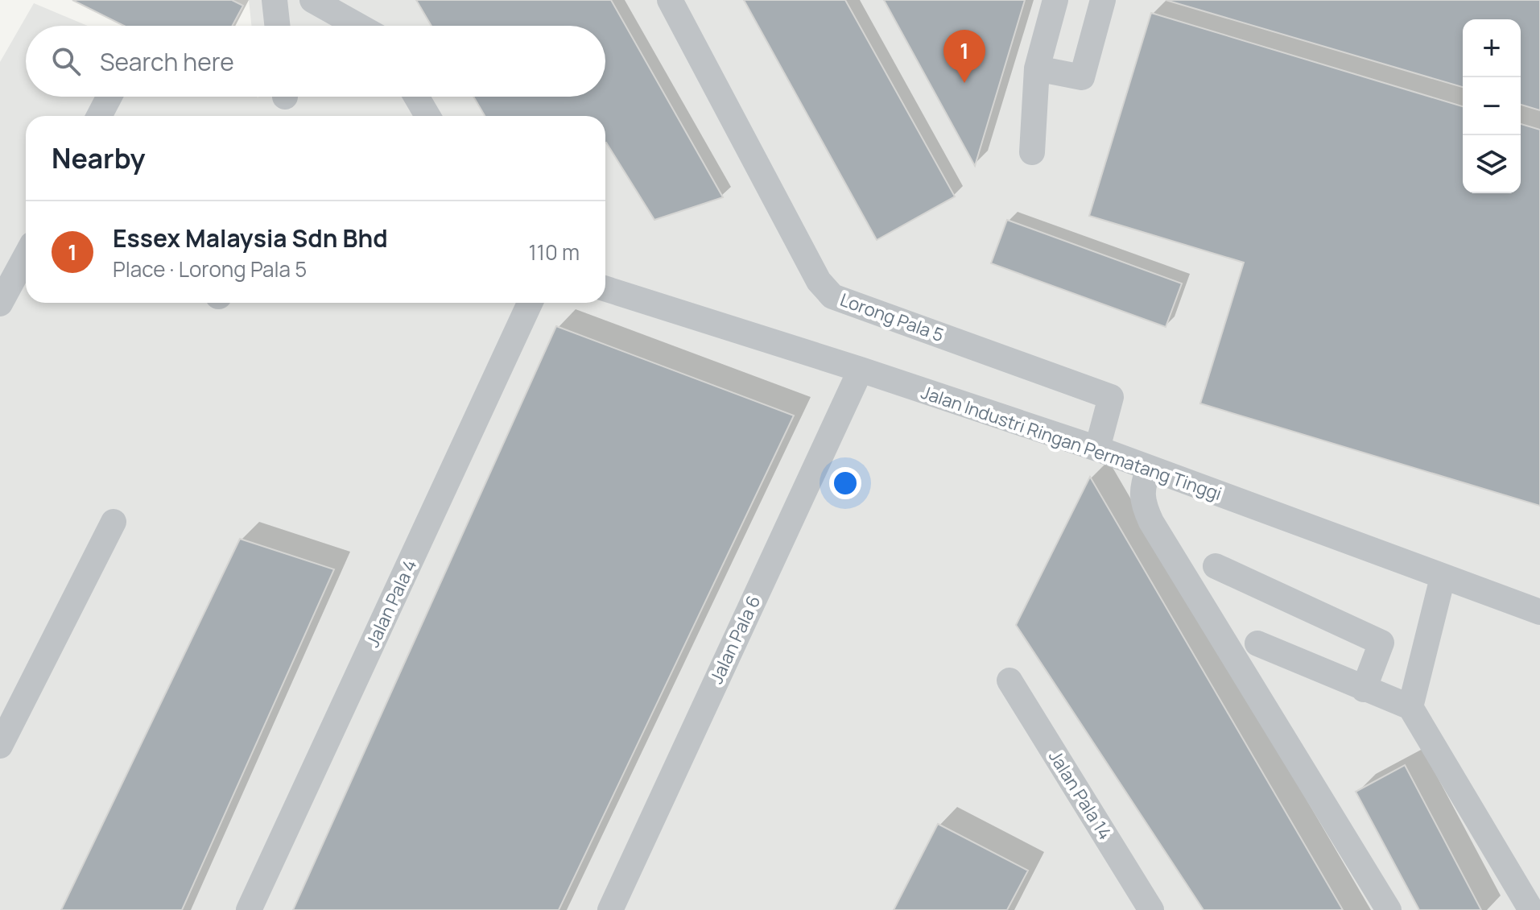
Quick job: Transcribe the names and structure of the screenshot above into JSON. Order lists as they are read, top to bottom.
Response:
{
  "streets": {
    "street": [
      "Lorong Pala 5",
      "Jalan Industri Ringan Permatang Tinggi",
      "Jalan Pala 4",
      "Jalan Pala 6",
      "Jalan Pala 14"
    ]
  },
  "crossings": [
    ["Lorong Pala 5", "Jalan Industri Ringan Permatang Tinggi"],
    ["Jalan Industri Ringan Permatang Tinggi", "Jalan Pala 6"]
  ],
  "page": {
    "map_buttons": ["+", "−"],
    "search": "Search here",
    "pins": "1",
    "heading": "Nearby",
    "list": [
      {
        "mark": "1",
        "name": "Essex Malaysia Sdn Bhd",
        "note": "Place · Lorong Pala 5",
        "value": "110 m"
      }
    ]
  }
}
